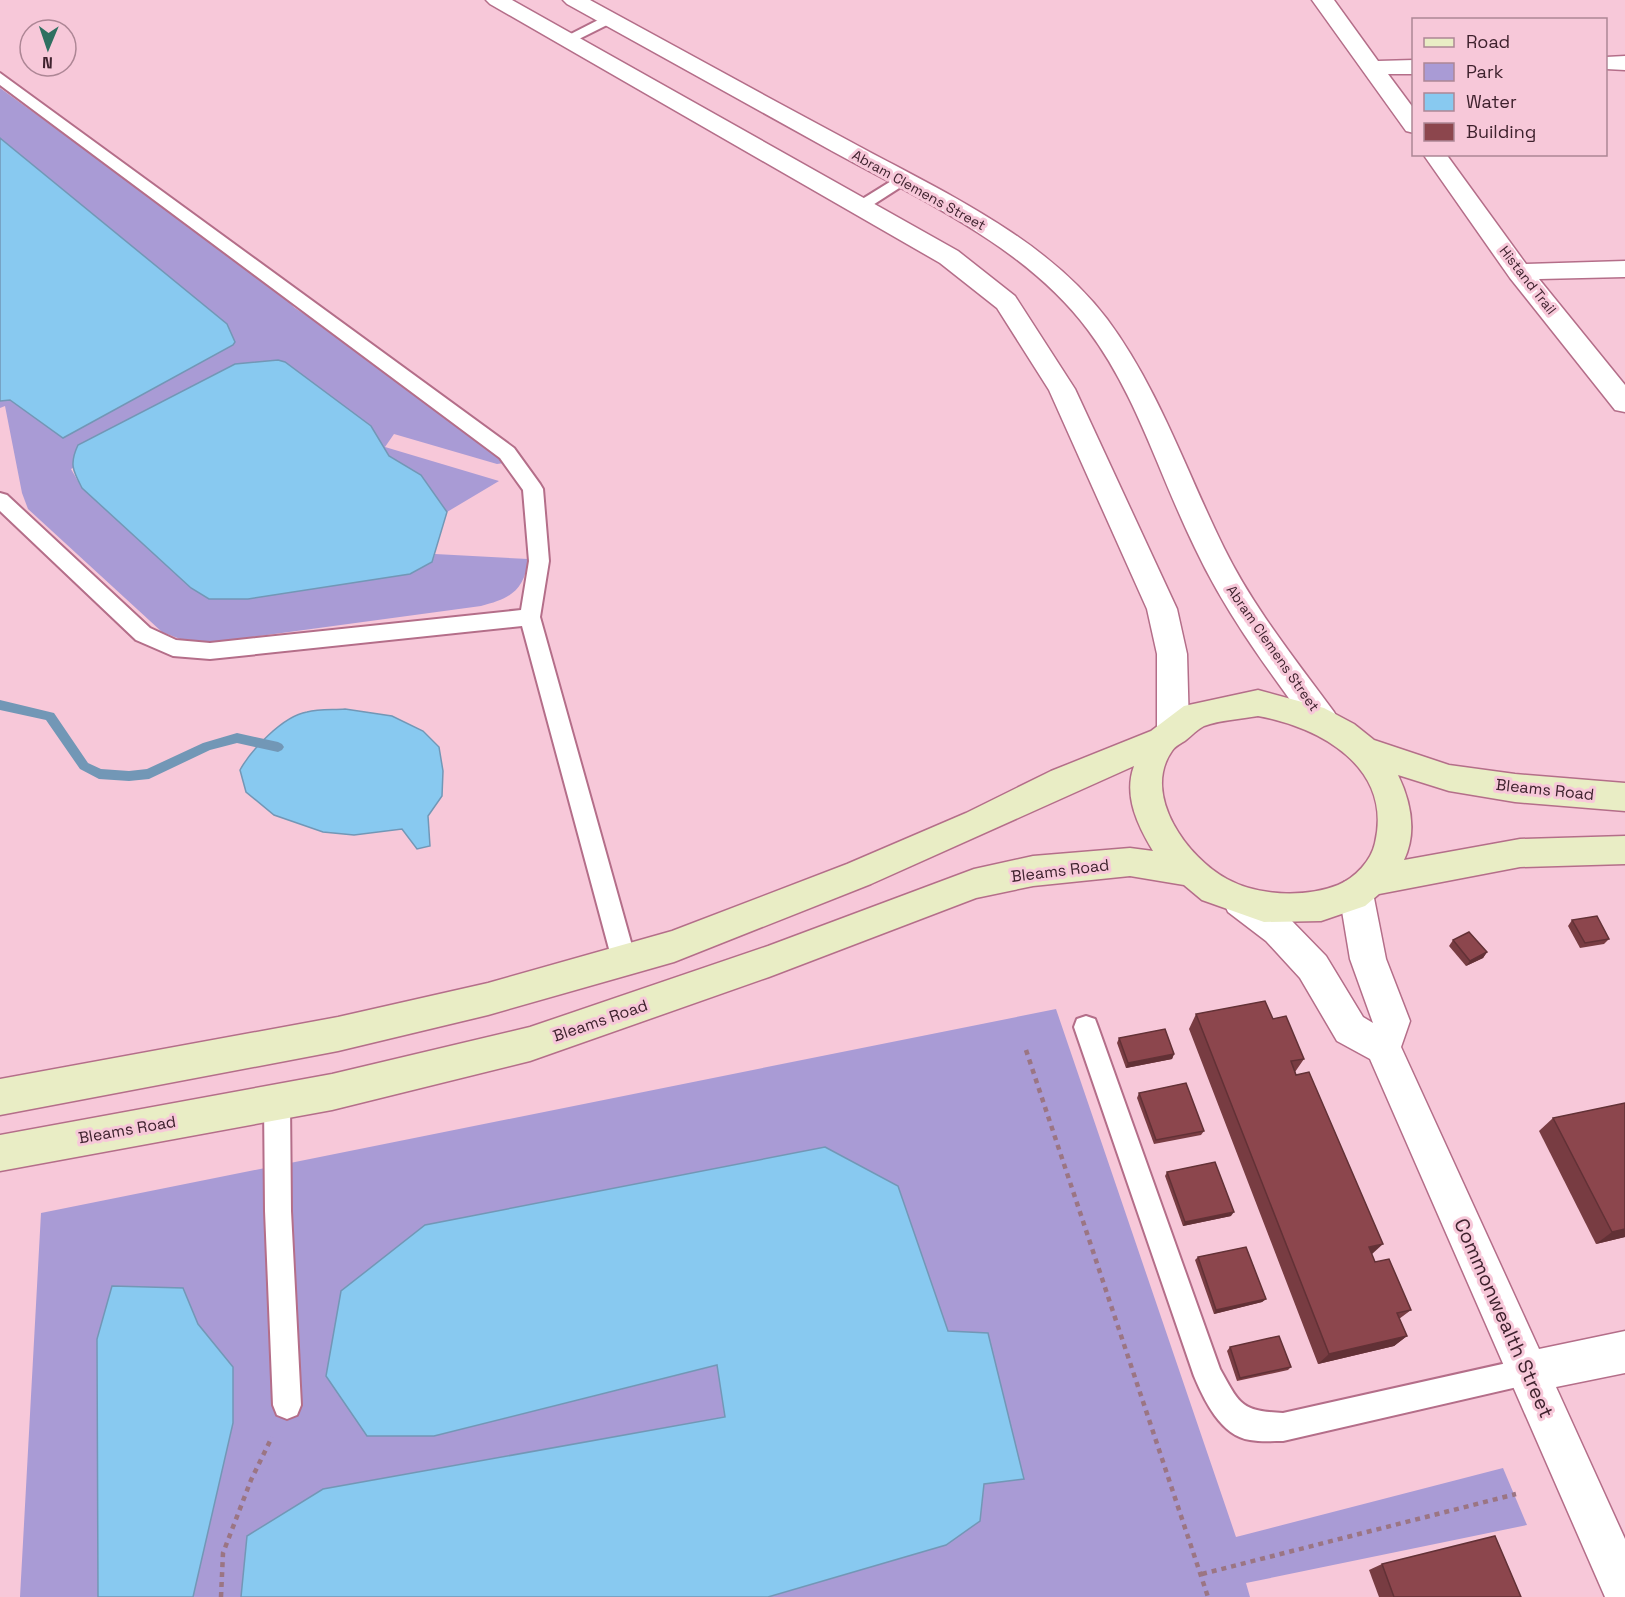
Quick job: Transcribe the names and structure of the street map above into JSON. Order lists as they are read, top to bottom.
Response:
{
  "streets": {
    "main road": ["Bleams Road"],
    "street": ["Abram Clemens Street", "Histand Trail", "Commonwealth Street"]
  },
  "legend": [
    "Road",
    "Park",
    "Water",
    "Building"
  ],
  "north": "bottom"
}
